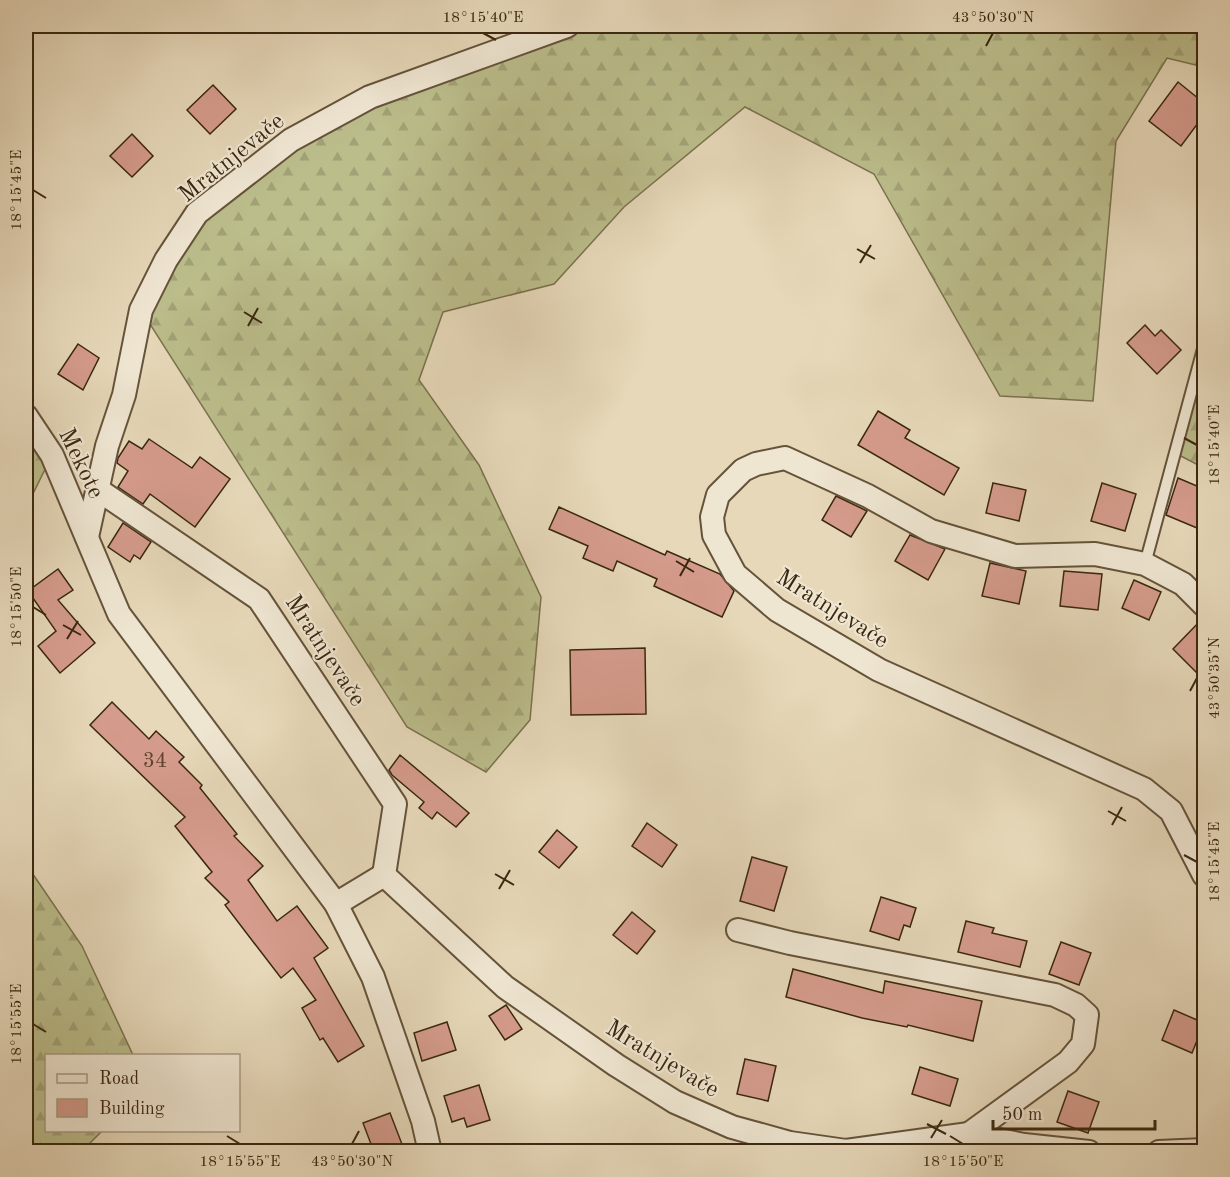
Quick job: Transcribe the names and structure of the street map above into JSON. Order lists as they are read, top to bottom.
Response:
{
  "streets": {
    "street": ["Mratnjevače", "Mekote"]
  },
  "crossings": [
    ["Mratnjevače", "Mekote"]
  ],
  "house_numbers": ["34"],
  "legend": ["Road", "Building"],
  "scale_bar": "50 m",
  "coordinates": [
    "18°15'40\"E",
    "43°50'30\"N",
    "18°15'45\"E",
    "18°15'50\"E",
    "43°50'35\"N",
    "18°15'55\"E"
  ]
}
